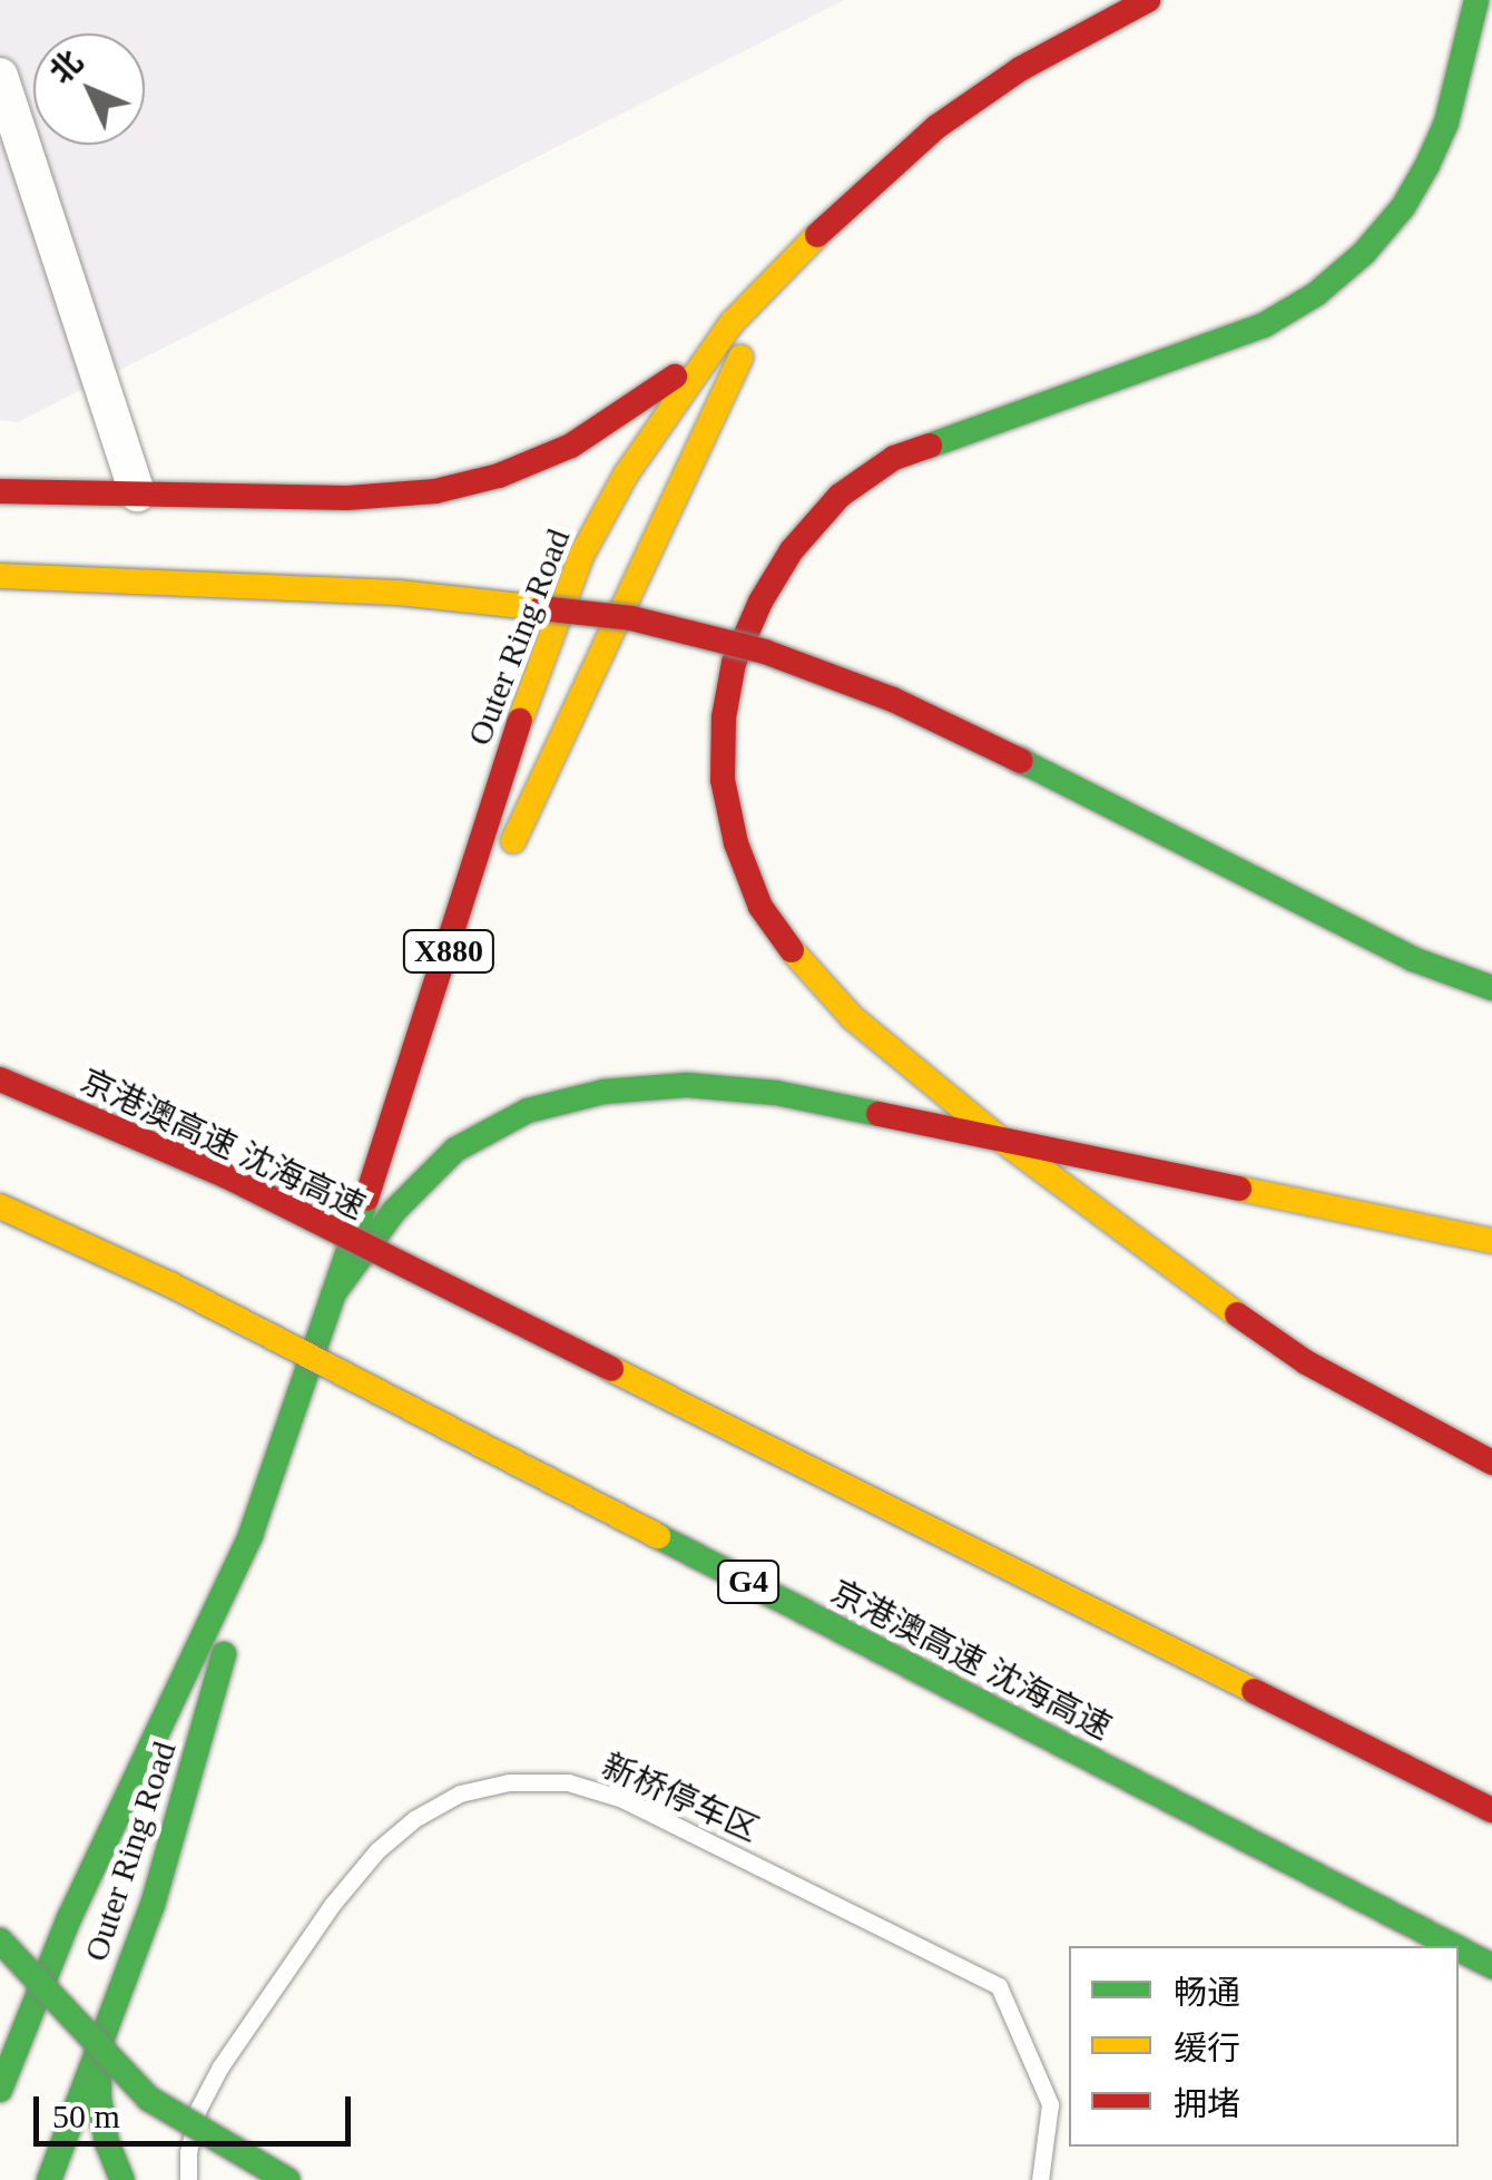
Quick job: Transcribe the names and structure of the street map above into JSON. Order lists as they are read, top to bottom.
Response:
{
  "streets": {
    "main road": [
      "Outer Ring Road",
      "X880",
      "京港澳高速 沈海高速",
      "G4"
    ],
    "lane": ["新桥停车区"]
  },
  "legend": ["畅通", "缓行", "拥堵"],
  "scale_bar": "50 m",
  "north": "top left"
}
